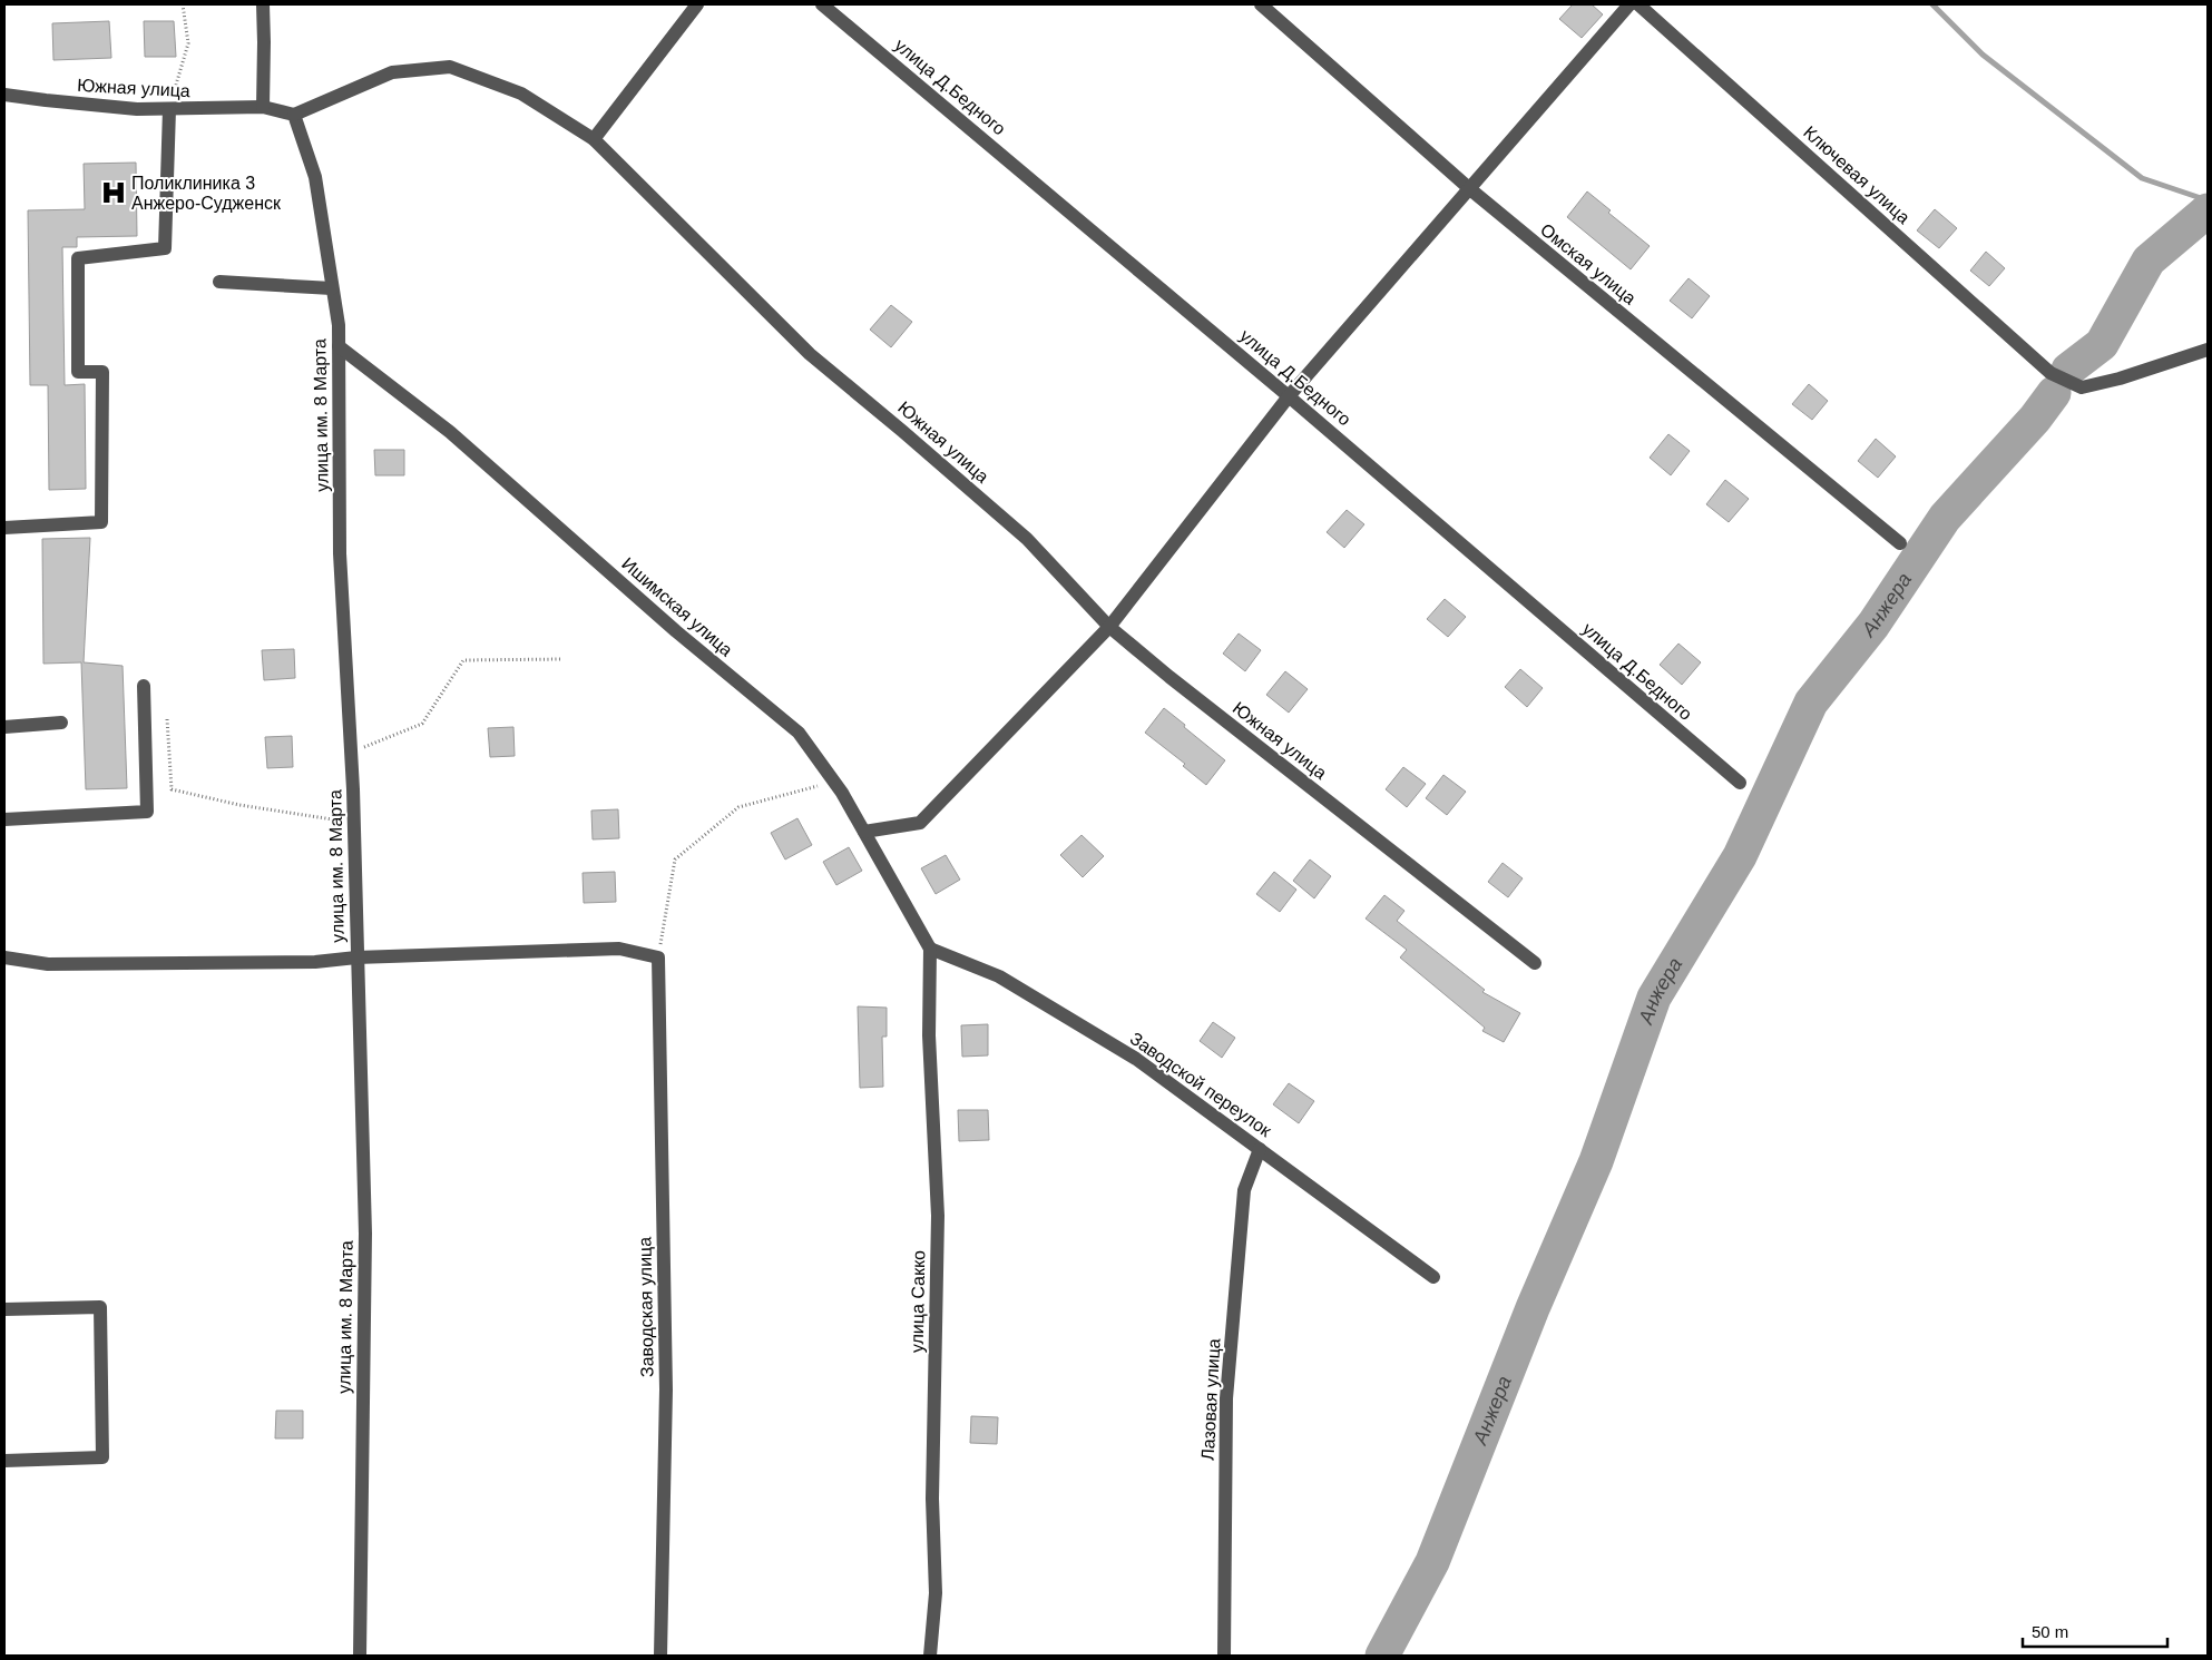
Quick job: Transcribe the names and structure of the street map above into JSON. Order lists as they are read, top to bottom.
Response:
{
  "streets": {
    "street": [
      "улица Д.Бедного",
      "Южная улица",
      "Ключевая улица",
      "Омская улица",
      "улица им. 8 Марта",
      "Ишимская улица",
      "Заводской переулок",
      "улица Сакко",
      "Заводская улица",
      "Лазовая улица"
    ]
  },
  "crossings": [
    ["Южная улица", "улица им. 8 Марта"],
    ["улица им. 8 Марта", "Ишимская улица"],
    ["Ишимская улица", "Заводской переулок"],
    ["Ишимская улица", "улица Сакко"],
    ["Заводской переулок", "улица Сакко"],
    ["Заводской переулок", "Лазовая улица"]
  ],
  "water": ["Анжера"],
  "places": {
    "hospital": ["Поликлиника 3 Анжеро-Судженск"]
  },
  "scale_bar": "50 m"
}
